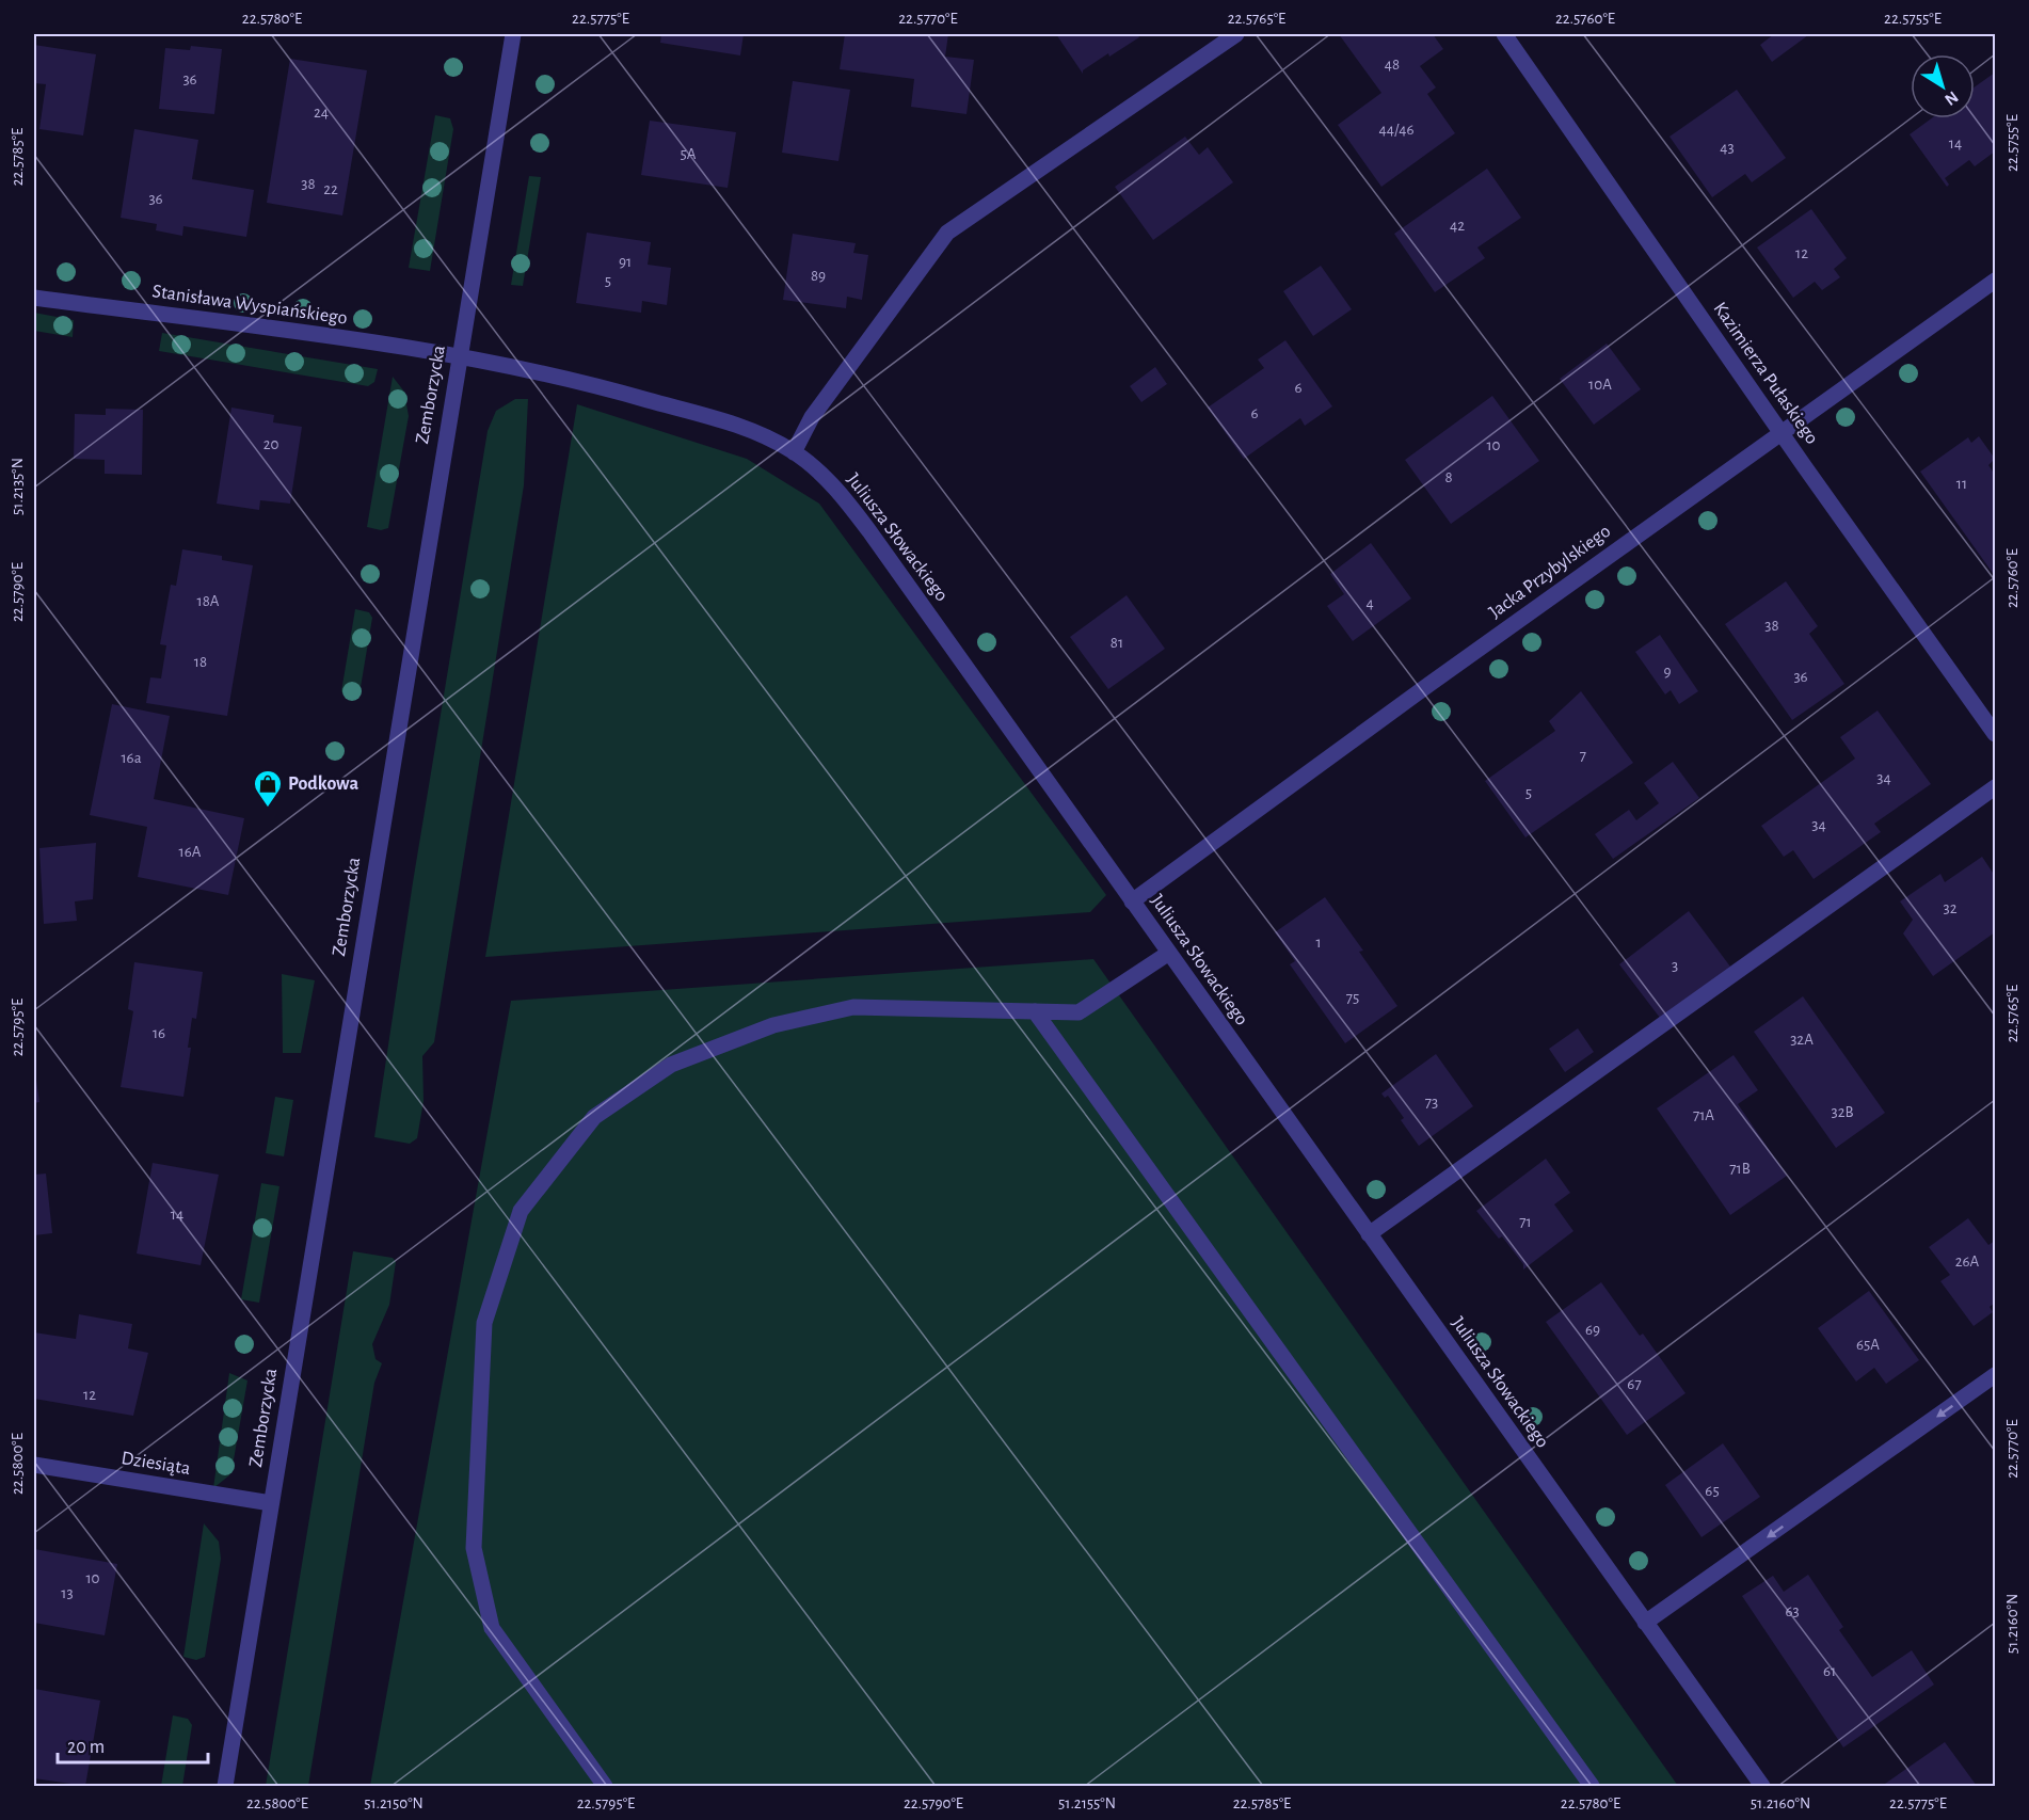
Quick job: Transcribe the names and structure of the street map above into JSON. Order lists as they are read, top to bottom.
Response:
{
  "streets": {
    "street": [
      "Stanisława Wyspiańskiego",
      "Kazimierza Pułaskiego",
      "Zemborzycka",
      "Juliusza Słowackiego",
      "Jacka Przybylskiego",
      "Dziesiąta"
    ]
  },
  "crossings": [
    ["Stanisława Wyspiańskiego", "Zemborzycka"],
    ["Stanisława Wyspiańskiego", "Juliusza Słowackiego"],
    ["Kazimierza Pułaskiego", "Jacka Przybylskiego"],
    ["Zemborzycka", "Juliusza Słowackiego"],
    ["Zemborzycka", "Dziesiąta"],
    ["Juliusza Słowackiego", "Jacka Przybylskiego"]
  ],
  "places": {
    "shop": ["Podkowa"]
  },
  "house_numbers": [
    "48",
    "36",
    "24",
    "44/46",
    "14",
    "43",
    "5A",
    "38",
    "22",
    "36",
    "42",
    "12",
    "91",
    "89",
    "5",
    "10A",
    "6",
    "6",
    "20",
    "10",
    "8",
    "11",
    "18A",
    "4",
    "38",
    "81",
    "18",
    "9",
    "36",
    "7",
    "16a",
    "34",
    "5",
    "34",
    "16A",
    "32",
    "1",
    "3",
    "75",
    "16",
    "32A",
    "73",
    "32B",
    "71A",
    "71B",
    "14",
    "71",
    "26A",
    "69",
    "65A",
    "67",
    "12",
    "65",
    "10",
    "13",
    "63",
    "61"
  ],
  "scale_bar": "20 m",
  "north": "bottom right",
  "coordinates": [
    "22.5780°E",
    "22.5775°E",
    "22.5770°E",
    "22.5765°E",
    "22.5760°E",
    "22.5755°E",
    "22.5785°E",
    "51.2135°N",
    "22.5790°E",
    "22.5795°E",
    "22.5800°E",
    "51.2160°N",
    "51.2150°N",
    "51.2155°N"
  ]
}
